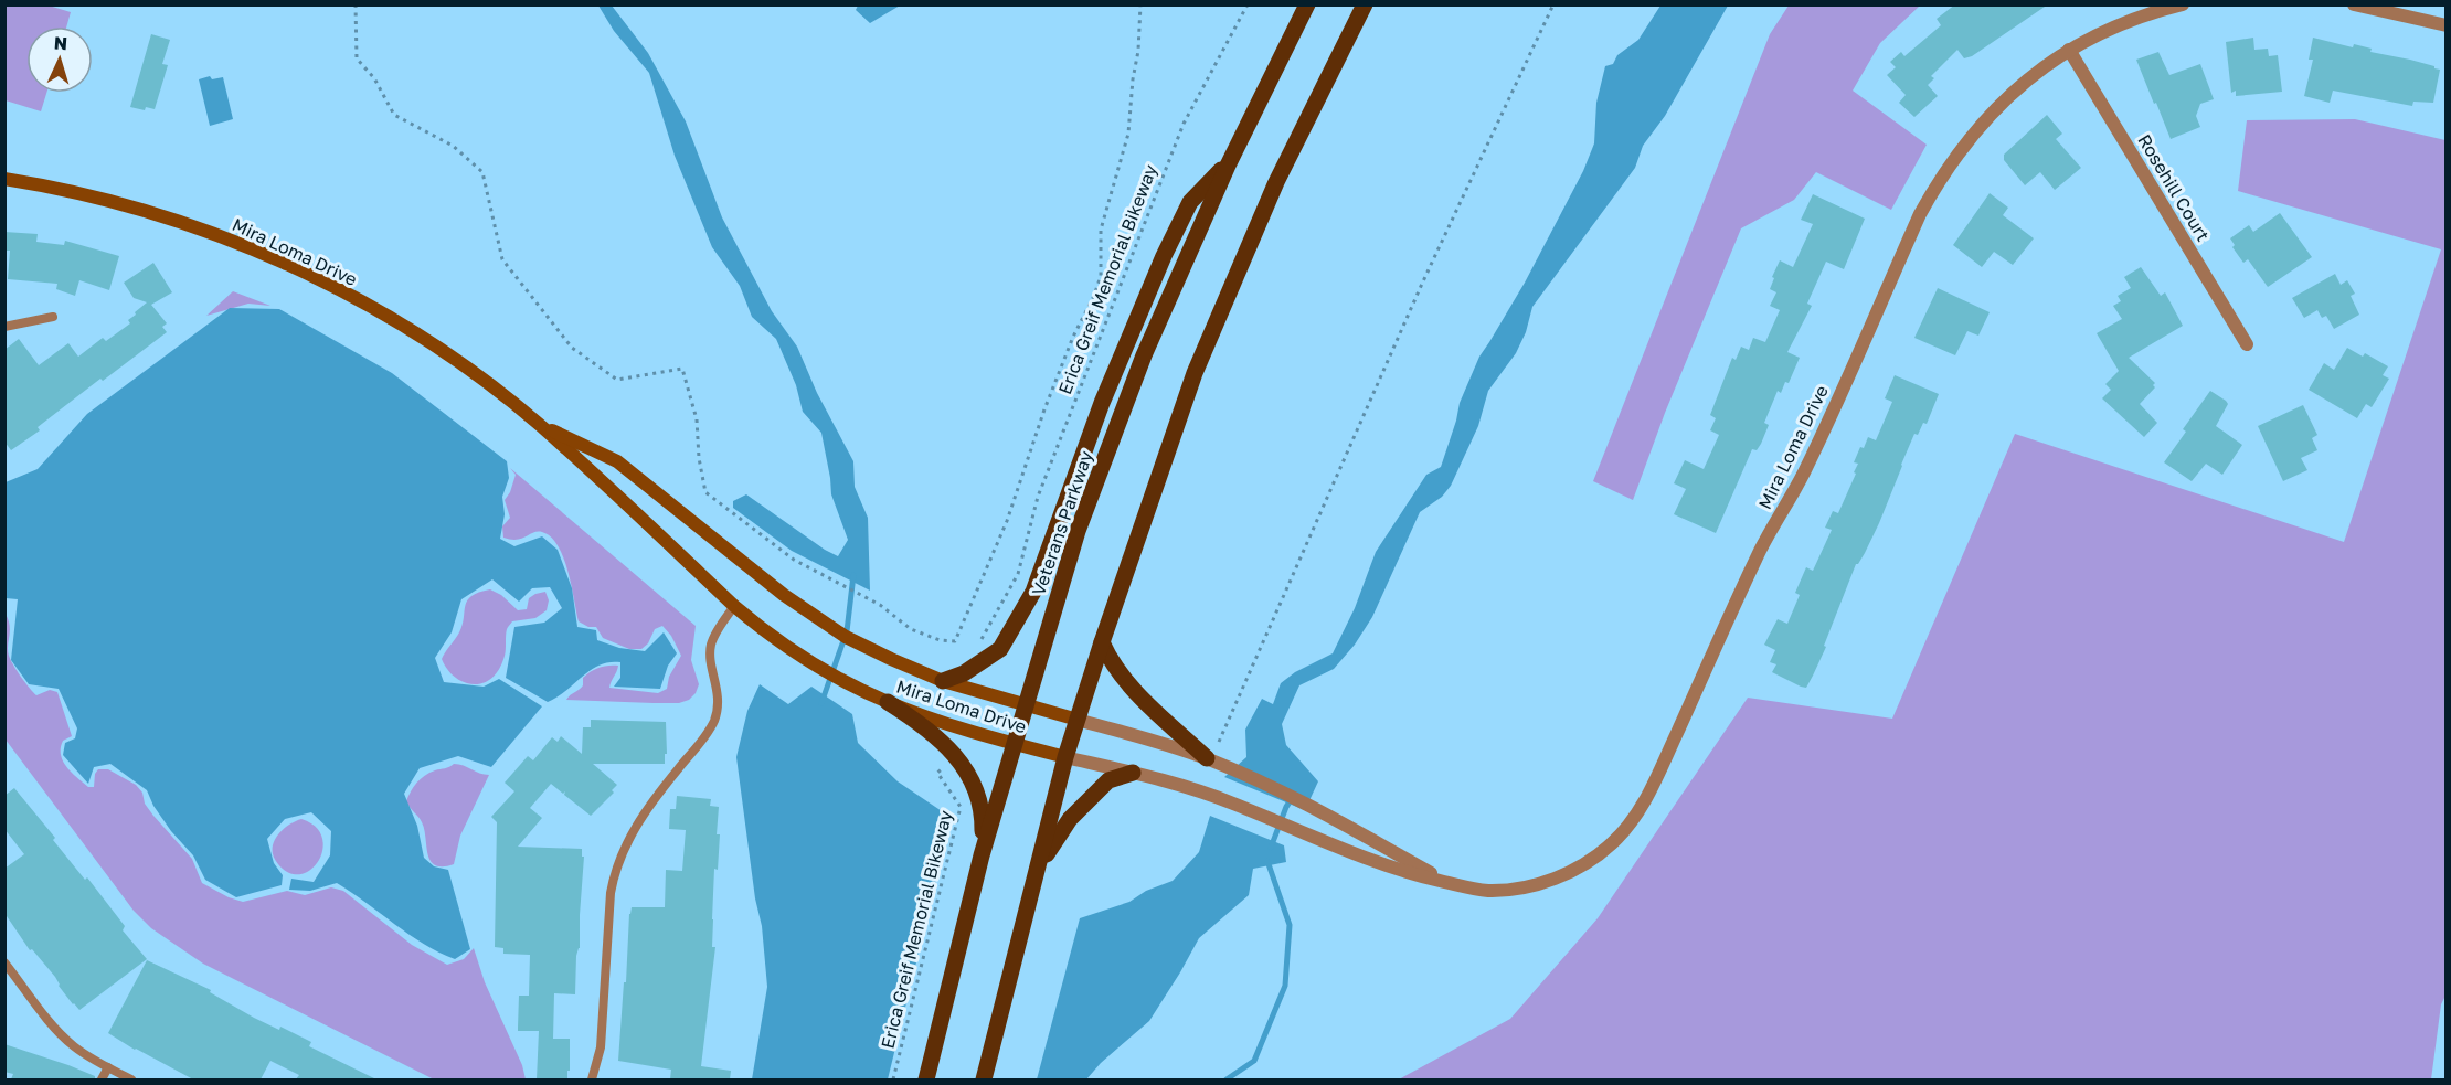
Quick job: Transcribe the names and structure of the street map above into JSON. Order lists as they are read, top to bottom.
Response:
{
  "streets": {
    "main road": ["Mira Loma Drive", "Veterans Parkway"],
    "street": ["Rosehill Court"],
    "path": ["Erica Greif Memorial Bikeway"]
  },
  "crossings": [
    ["Rosehill Court", "Mira Loma Drive"],
    ["Mira Loma Drive", "Veterans Parkway"]
  ],
  "north": "top"
}
